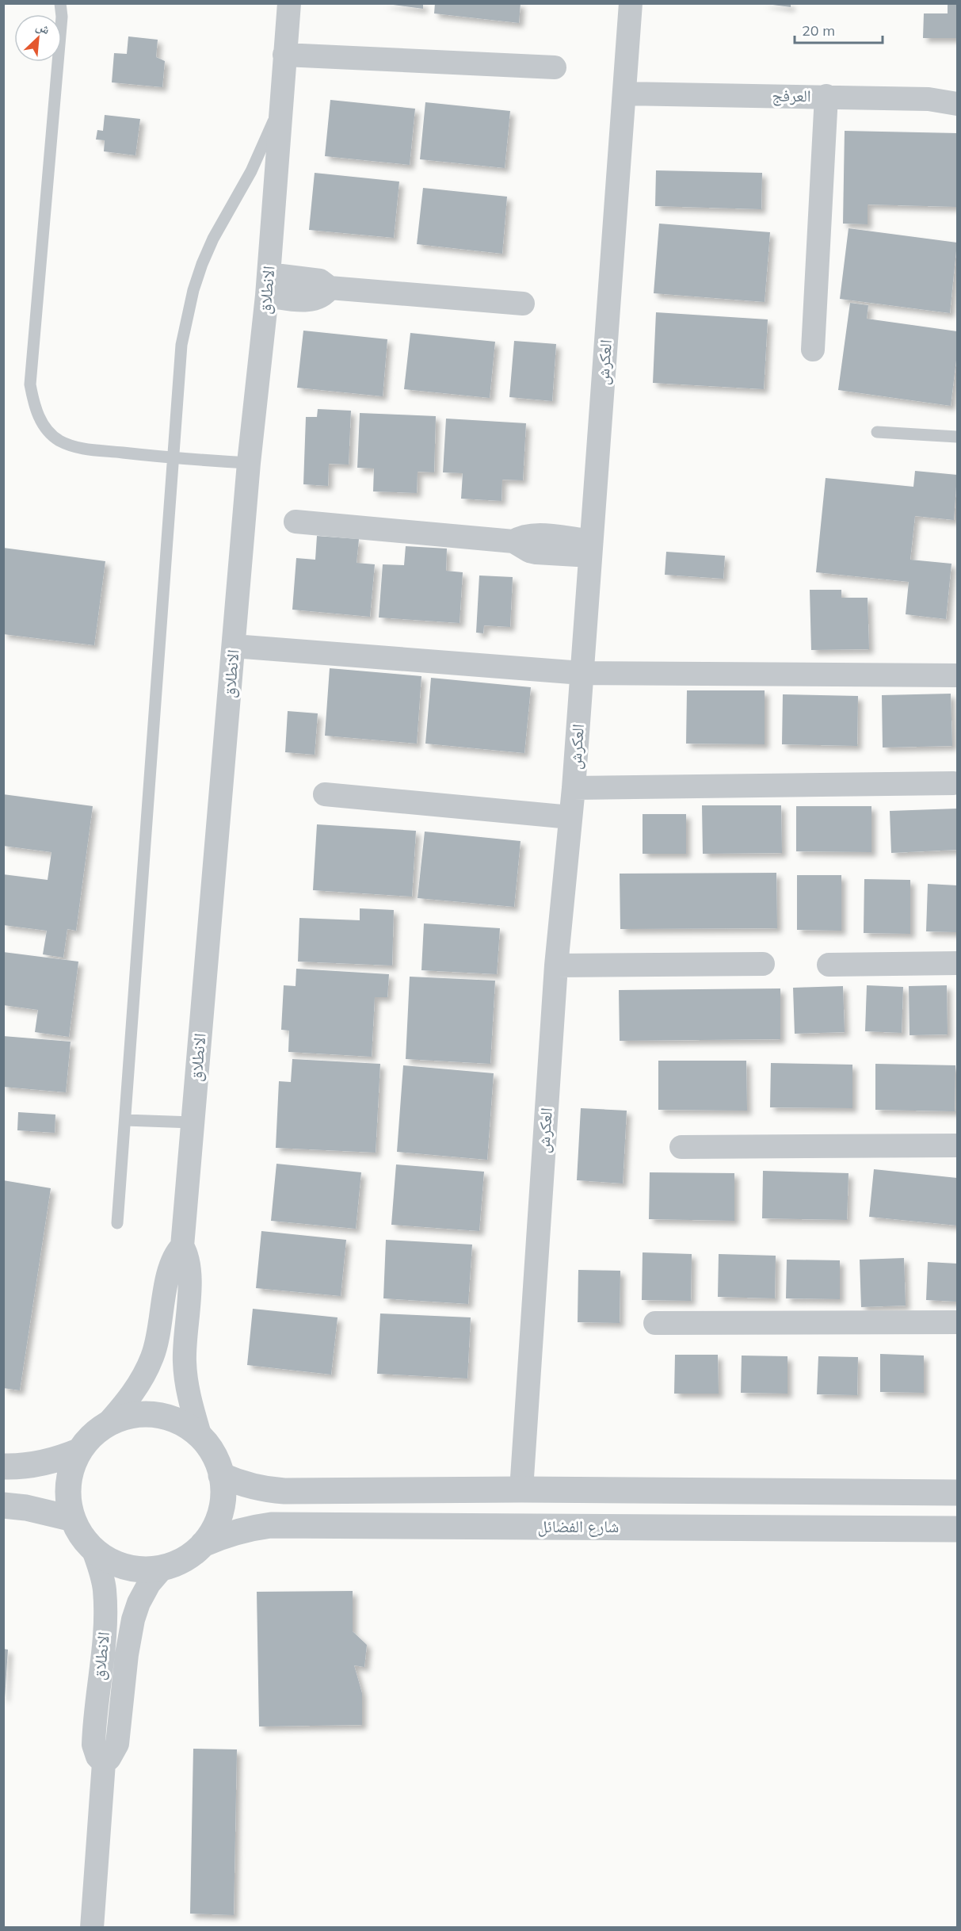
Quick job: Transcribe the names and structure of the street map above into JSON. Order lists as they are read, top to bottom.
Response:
{
  "streets": {
    "street": [
      "العرفج",
      "الانطلاق",
      "العكرش",
      "شارع الفضائل"
    ]
  },
  "crossings": [
    ["العرفج", "العكرش"],
    ["الانطلاق", "شارع الفضائل"]
  ],
  "scale_bar": "20 m",
  "north": "top right"
}
